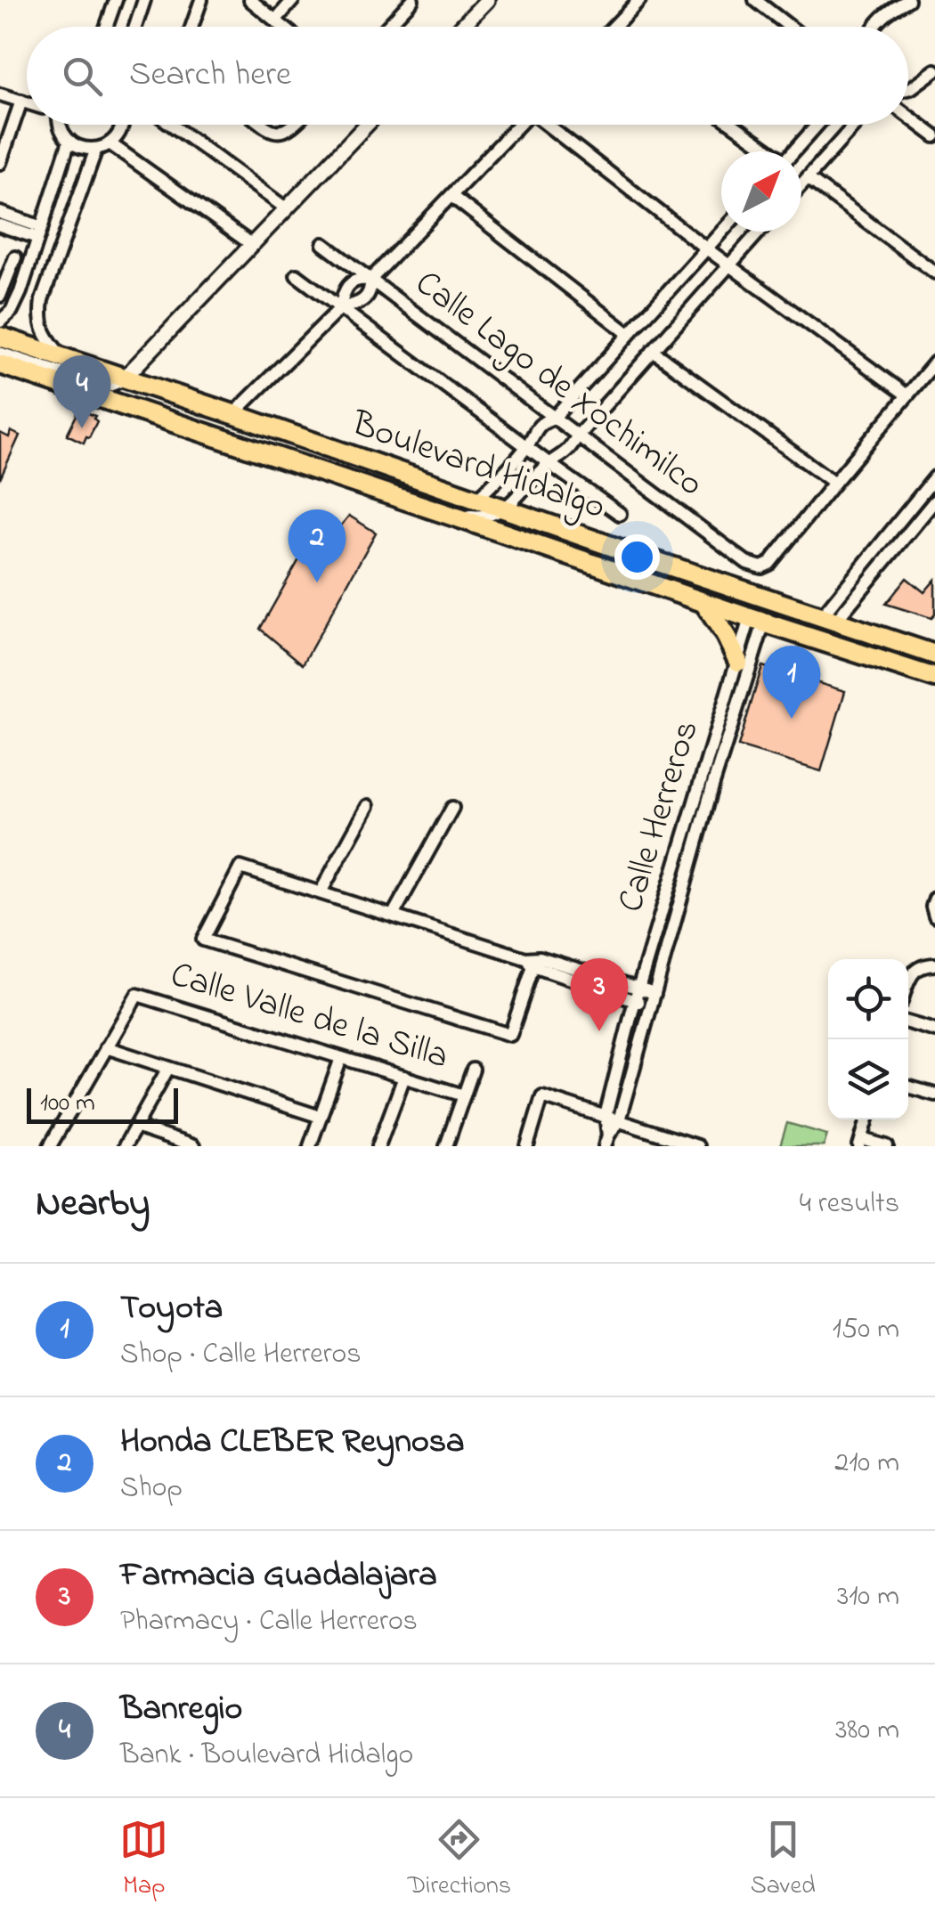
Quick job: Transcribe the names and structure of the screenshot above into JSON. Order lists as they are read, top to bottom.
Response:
{
  "streets": {
    "main road": ["Boulevard Hidalgo"],
    "street": ["Calle Lago de Xochimilco", "Calle Herreros", "Calle Valle de la Silla"]
  },
  "crossings": [
    ["Boulevard Hidalgo", "Calle Herreros"]
  ],
  "scale_bar": "100 m",
  "north": "top right",
  "page": {
    "search": "Search here",
    "pins": [
      "4",
      "2",
      "1",
      "3"
    ],
    "scale": "100 m",
    "heading": ["Nearby", "4 results"],
    "list": [
      {
        "mark": "1",
        "name": "Toyota",
        "note": "Shop · Calle Herreros",
        "value": "150 m"
      },
      {
        "mark": "2",
        "name": "Honda CLEBER Reynosa",
        "note": "Shop",
        "value": "210 m"
      },
      {
        "mark": "3",
        "name": "Farmacia Guadalajara",
        "note": "Pharmacy · Calle Herreros",
        "value": "310 m"
      },
      {
        "mark": "4",
        "name": "Banregio",
        "note": "Bank · Boulevard Hidalgo",
        "value": "380 m"
      }
    ],
    "nav": ["Map", "Directions", "Saved"]
  }
}
